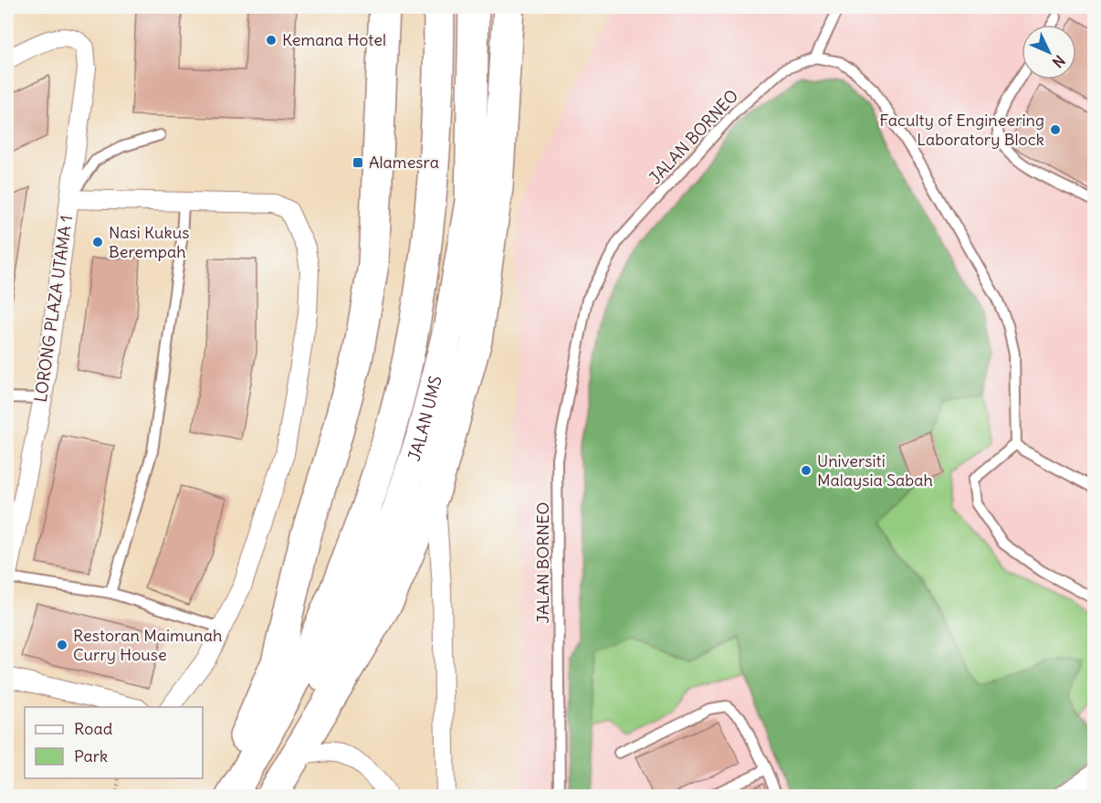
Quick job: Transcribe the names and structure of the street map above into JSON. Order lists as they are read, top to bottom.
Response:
{
  "streets": {
    "highway": ["JALAN UMS"],
    "street": ["LORONG PLAZA UTAMA 1"],
    "lane": ["JALAN BORNEO"]
  },
  "places": {
    "other": [
      "Kemana Hotel",
      "Faculty of Engineering Laboratory Block",
      "Nasi Kukus Berempah",
      "Universiti Malaysia Sabah",
      "Restoran Maimunah Curry House"
    ],
    "transit": ["Alamesra"]
  },
  "legend": ["Road", "Park"],
  "north": "bottom right"
}
